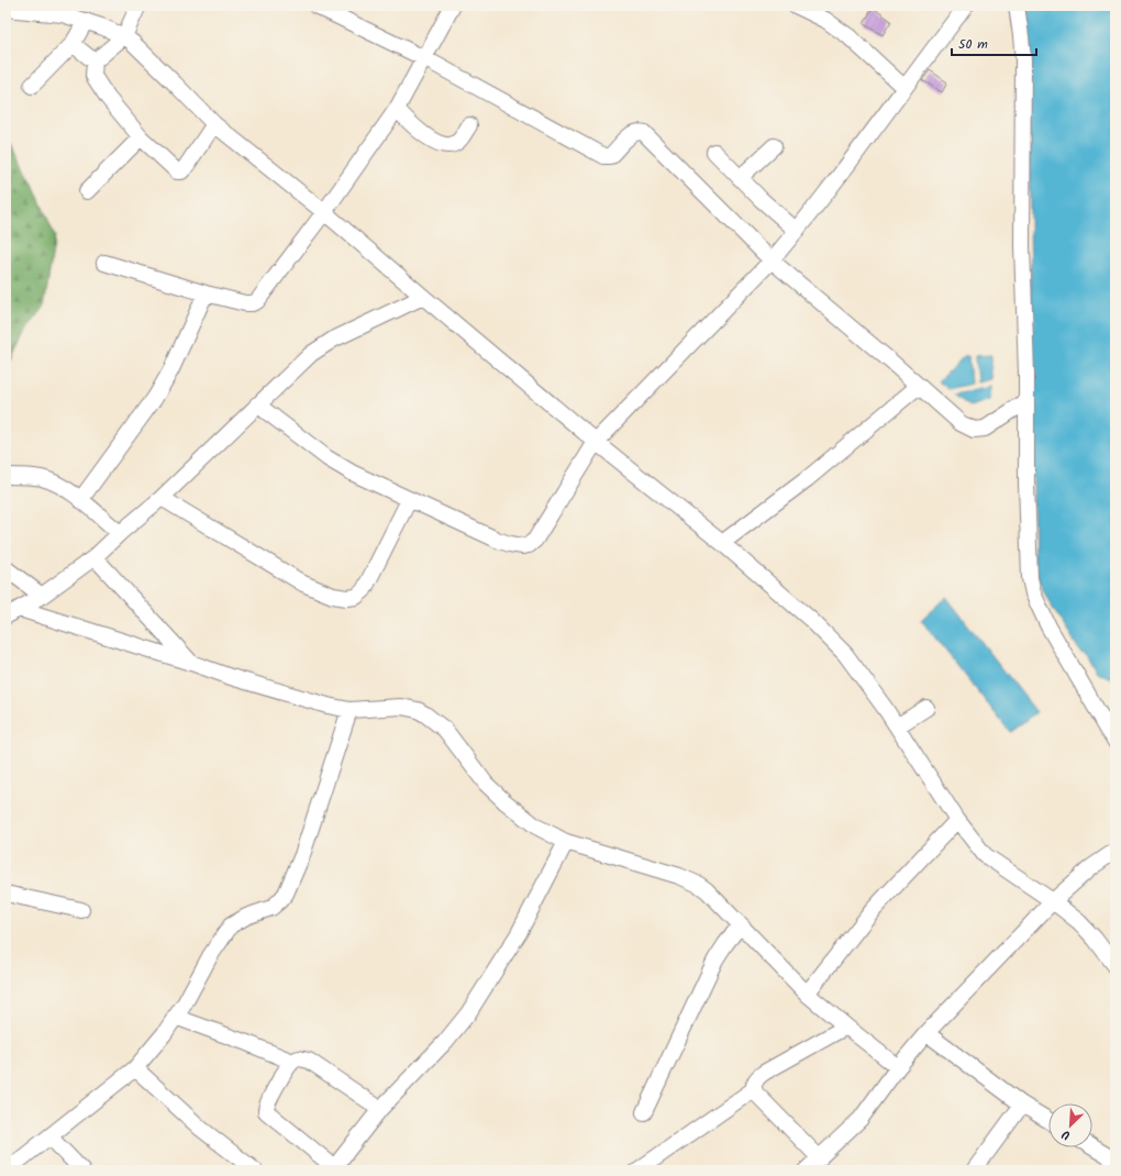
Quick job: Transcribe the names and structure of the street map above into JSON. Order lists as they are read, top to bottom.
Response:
{
  "scale_bar": "50 m",
  "north": "bottom left"
}
